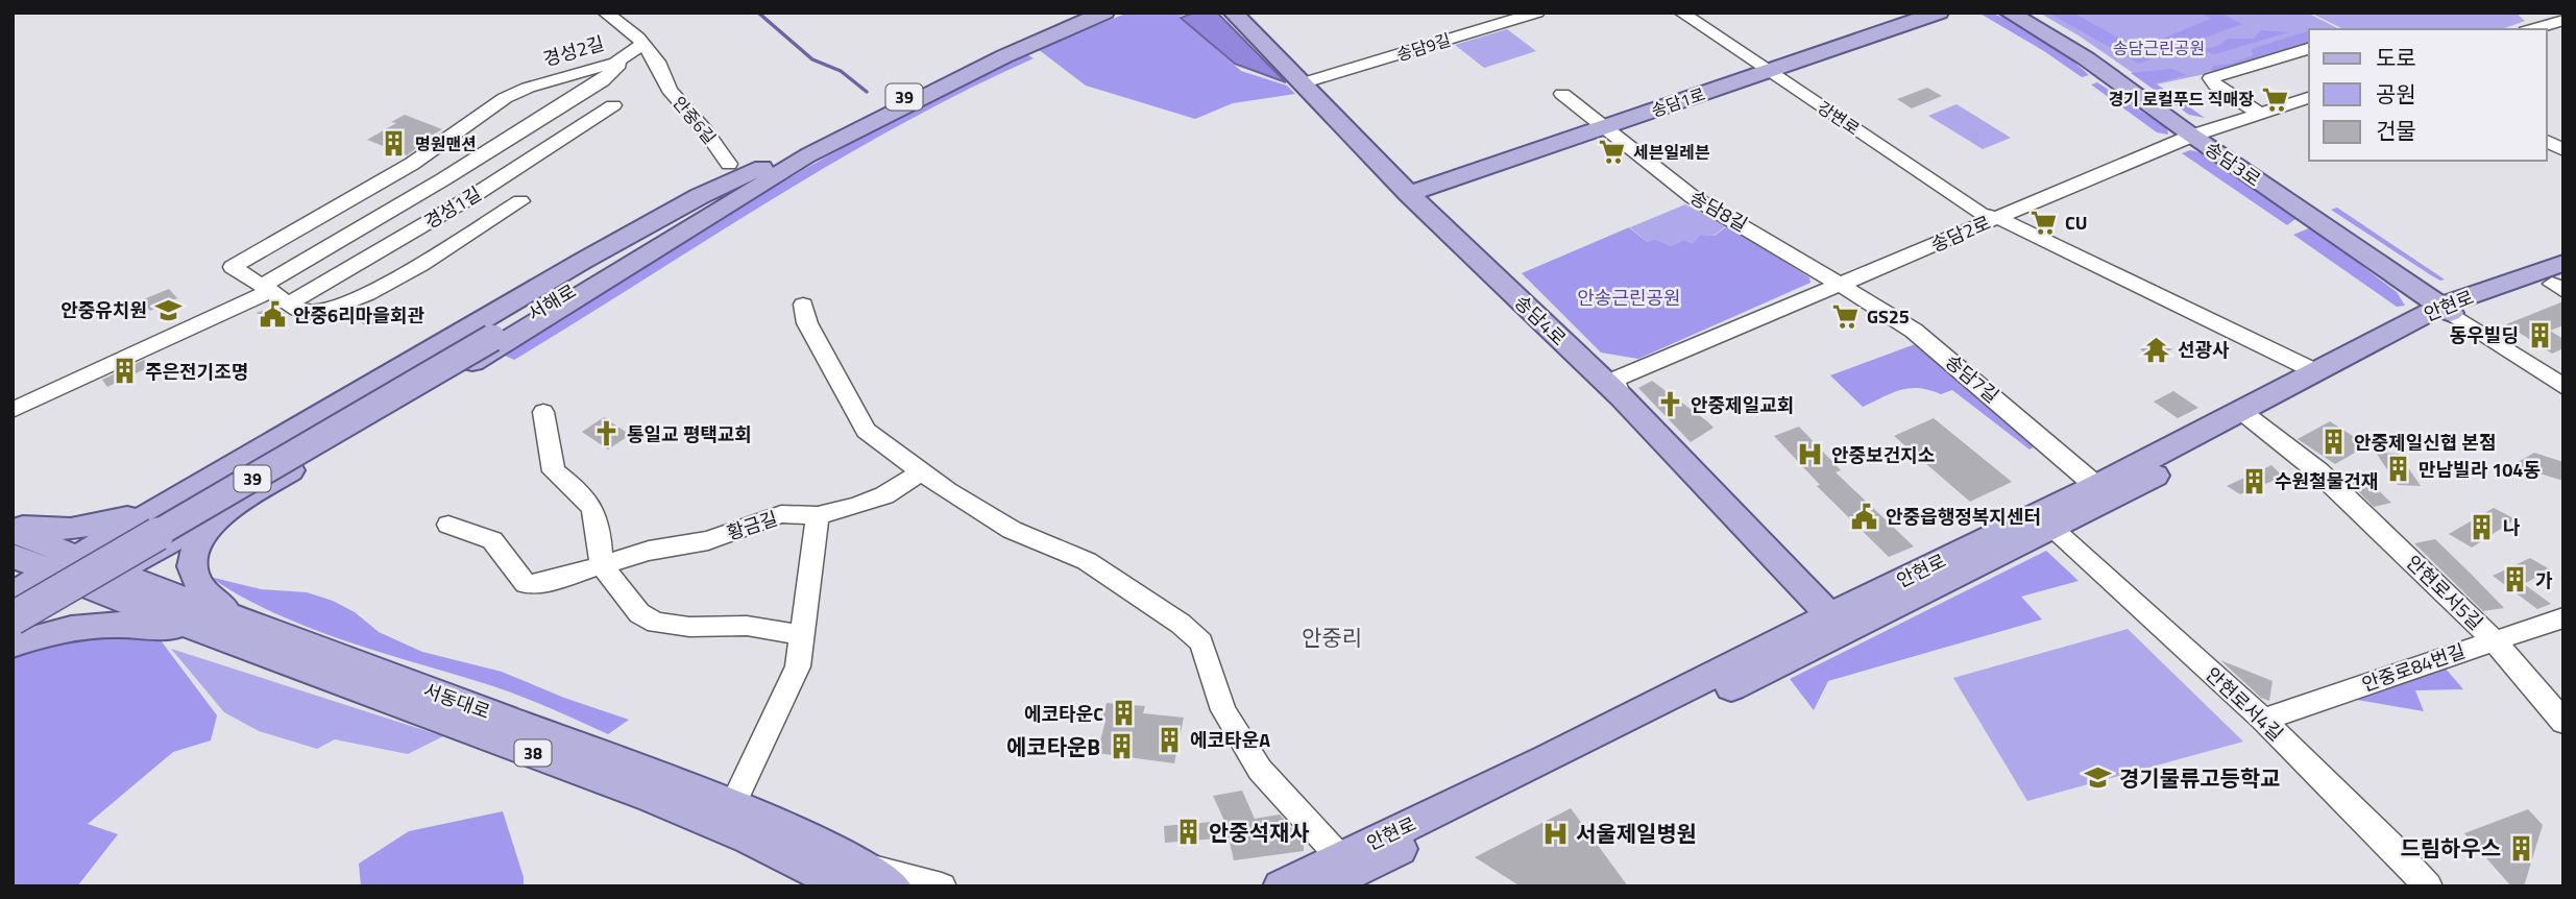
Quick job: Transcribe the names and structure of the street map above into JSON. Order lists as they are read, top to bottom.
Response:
{
  "streets": {
    "main road": [
      "39",
      "송담1로",
      "송담3로",
      "서해로",
      "안현로",
      "송담4로",
      "서동대로",
      "38"
    ],
    "street": [
      "송담9길",
      "경성2길",
      "강변로",
      "안중6길",
      "경성1길",
      "송담8길",
      "송담2로",
      "송담7길",
      "황금길",
      "안현로서5길",
      "안중로84번길",
      "안현로서4길"
    ]
  },
  "crossings": [
    ["송담9길", "송담4로"],
    ["경성2길", "안중6길"],
    ["경성2길", "경성1길"],
    ["송담1로", "강변로"],
    ["송담1로", "송담8길"],
    ["송담1로", "송담4로"],
    ["강변로", "송담2로"],
    ["강변로", "안현로"],
    ["송담3로", "송담2로"],
    ["송담3로", "안현로"],
    ["송담8길", "송담2로"],
    ["송담8길", "송담7길"],
    ["송담2로", "송담4로"],
    ["송담2로", "송담7길"],
    ["안현로", "송담4로"],
    ["안현로", "송담7길"],
    ["안현로", "안현로서5길"],
    ["안현로", "안현로서4길"],
    ["안현로서5길", "안중로84번길"],
    ["안중로84번길", "안현로서4길"]
  ],
  "districts": ["안중리"],
  "parks": ["송담근린공원", "안송근린공원"],
  "places": {
    "supermarket": [
      "경기 로컬푸드 직매장",
      "세븐일레븐",
      "CU",
      "GS25"
    ],
    "building": [
      "명원맨션",
      "동우빌딩",
      "주은전기조명",
      "안중제일신협 본점",
      "만남빌라 104동",
      "수원철물건재",
      "나",
      "가",
      "에코타운C",
      "에코타운A",
      "에코타운B",
      "안중석재사",
      "드림하우스"
    ],
    "school or university": ["안중유치원", "경기물류고등학교"],
    "public building": ["안중6리마을회관", "안중읍행정복지센터"],
    "temple": ["선광사"],
    "church": ["안중제일교회", "통일교 평택교회"],
    "hospital": ["안중보건지소", "서울제일병원"]
  },
  "legend": ["도로", "공원", "건물"]
}
